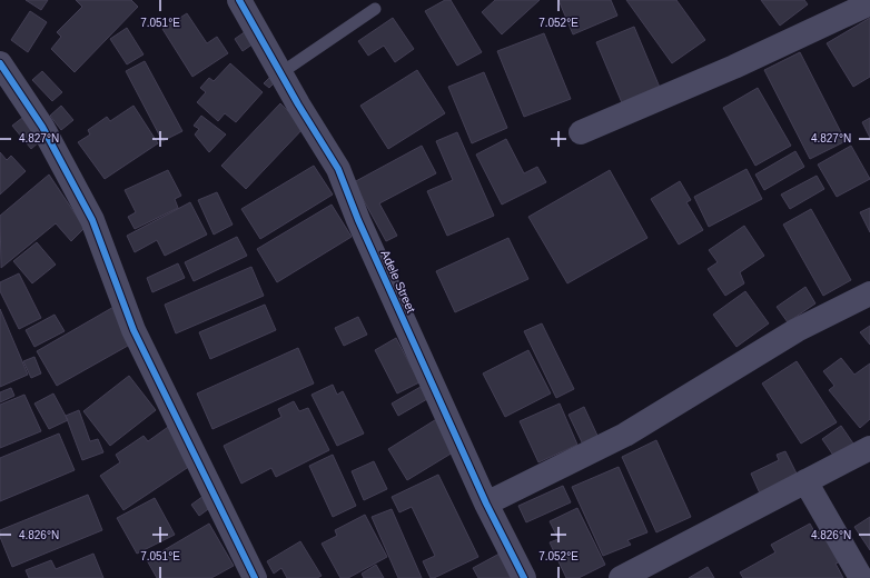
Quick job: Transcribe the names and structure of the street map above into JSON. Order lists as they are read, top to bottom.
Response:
{
  "streets": {
    "street": ["Adele Street"]
  },
  "coordinates": [
    "7.051°E",
    "7.052°E",
    "4.827°N",
    "4.826°N"
  ]
}
